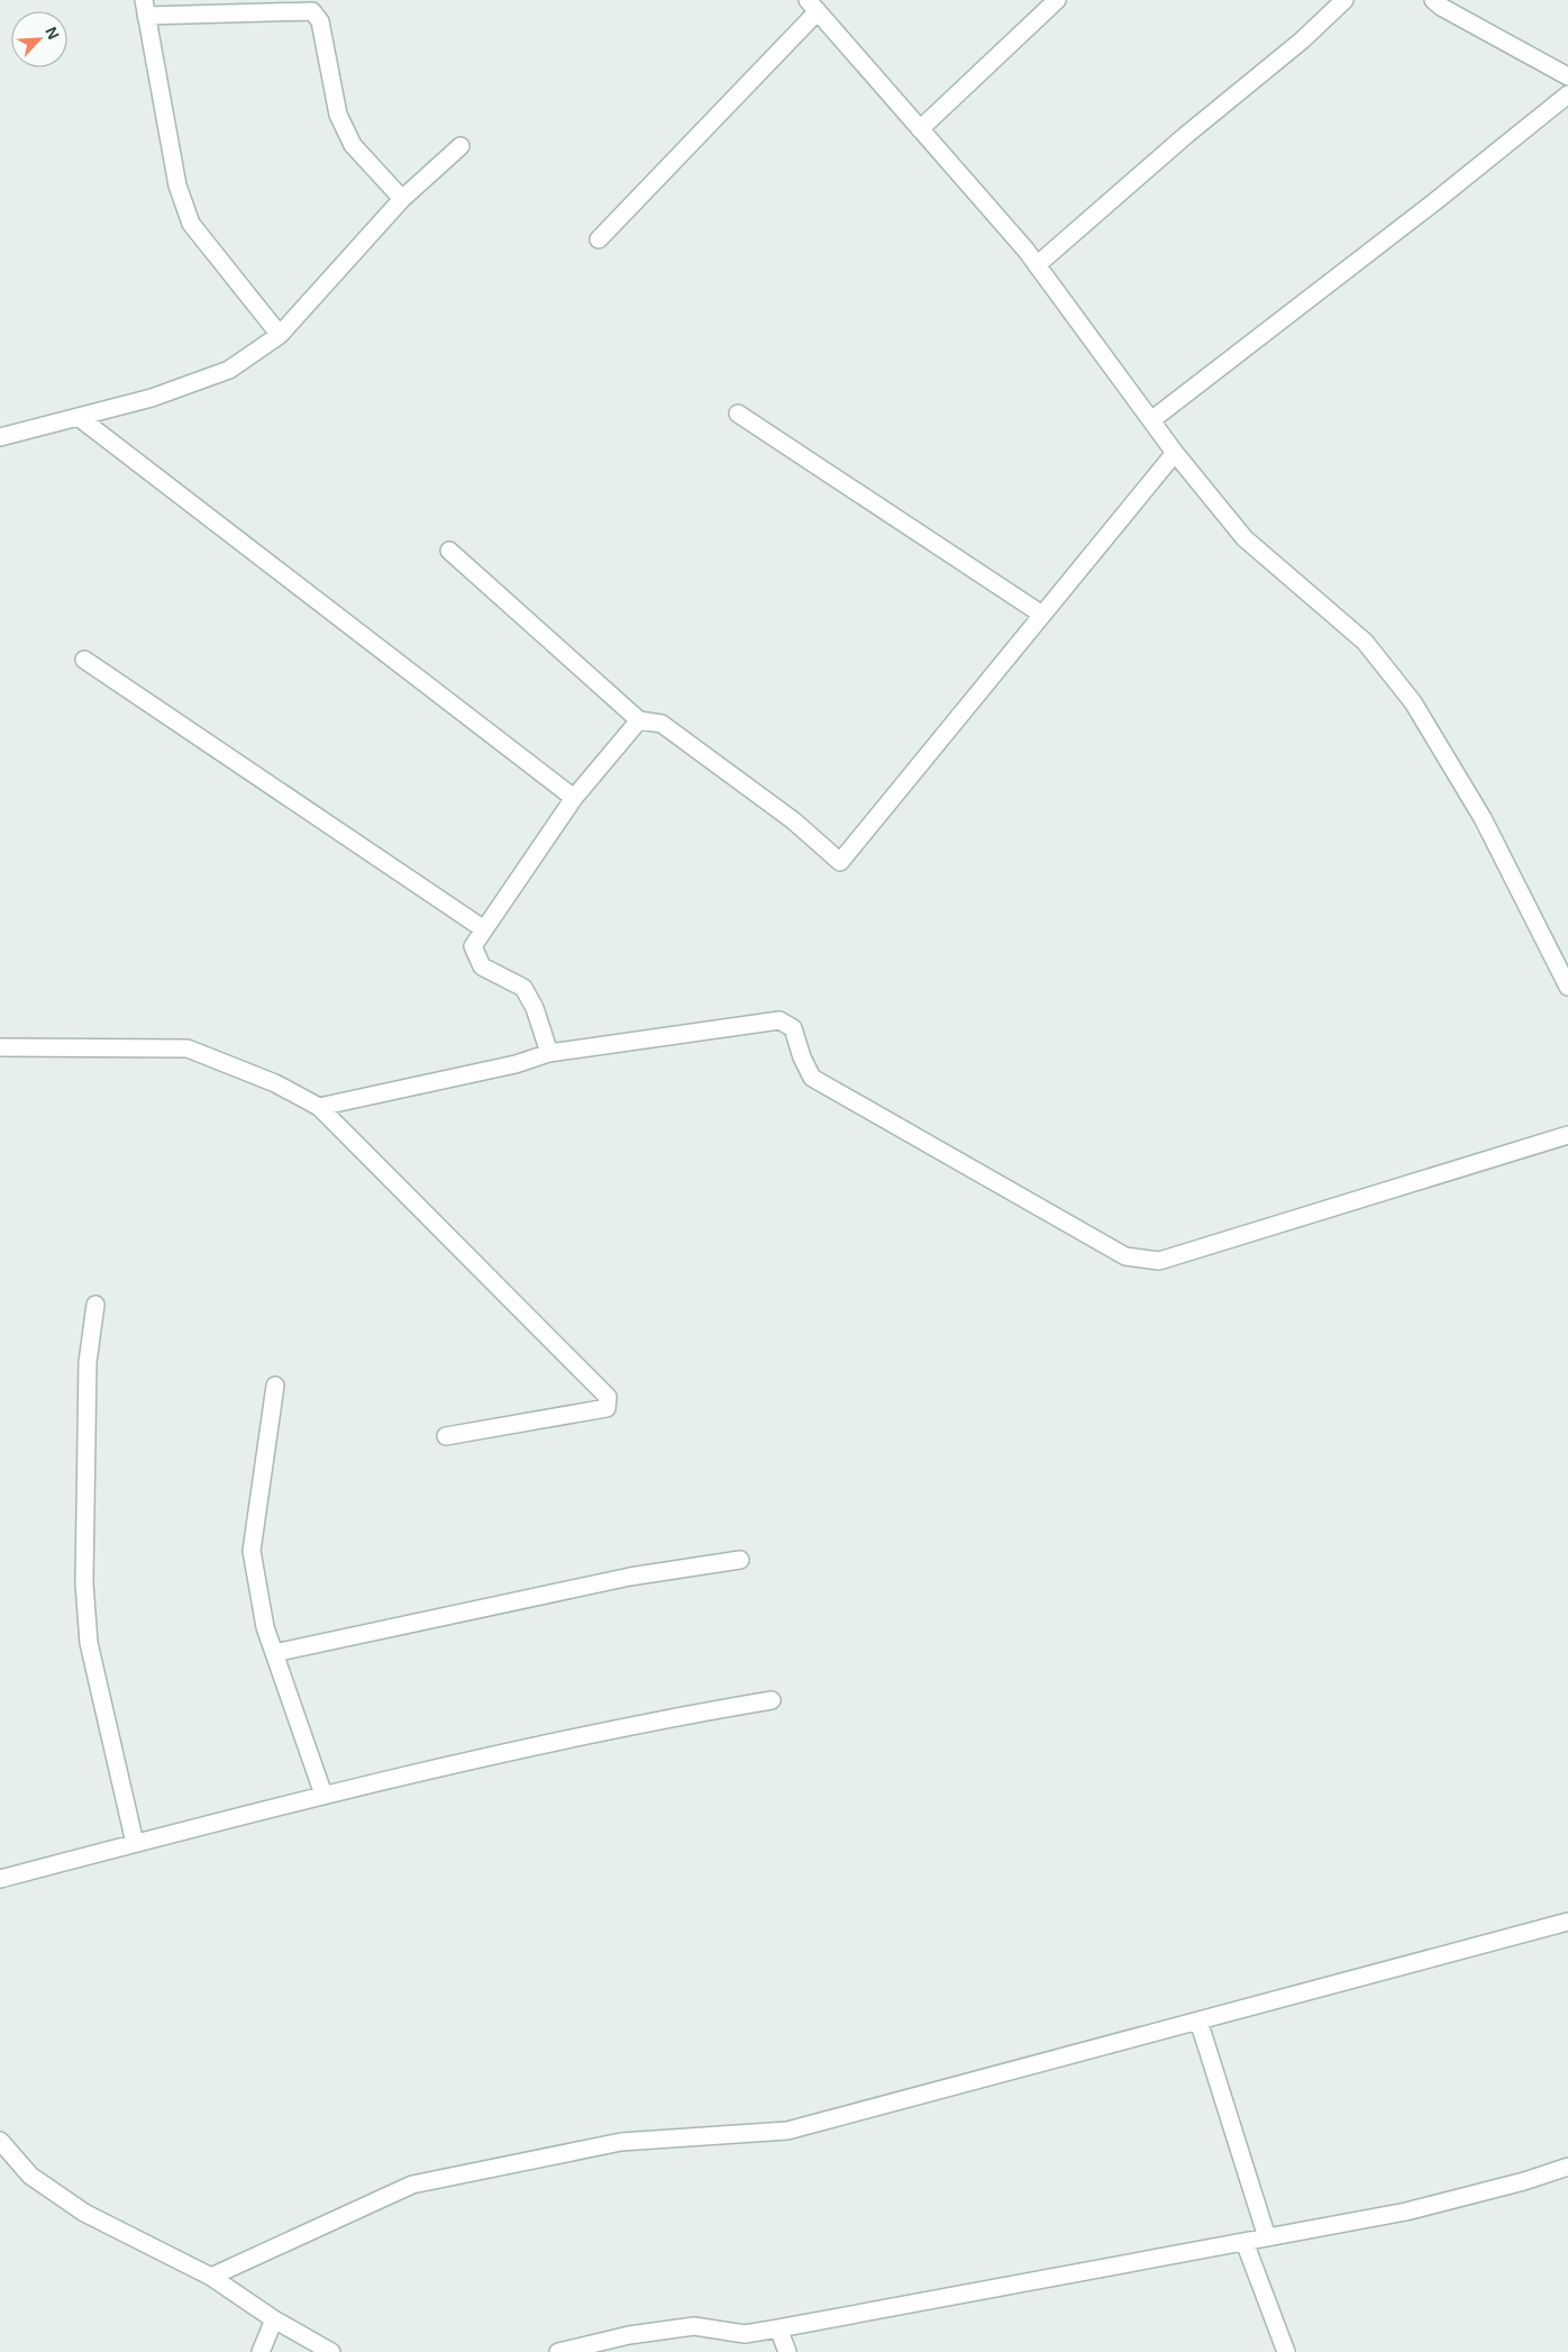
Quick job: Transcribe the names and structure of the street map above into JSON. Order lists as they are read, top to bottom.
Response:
{
  "north": "top right"
}
